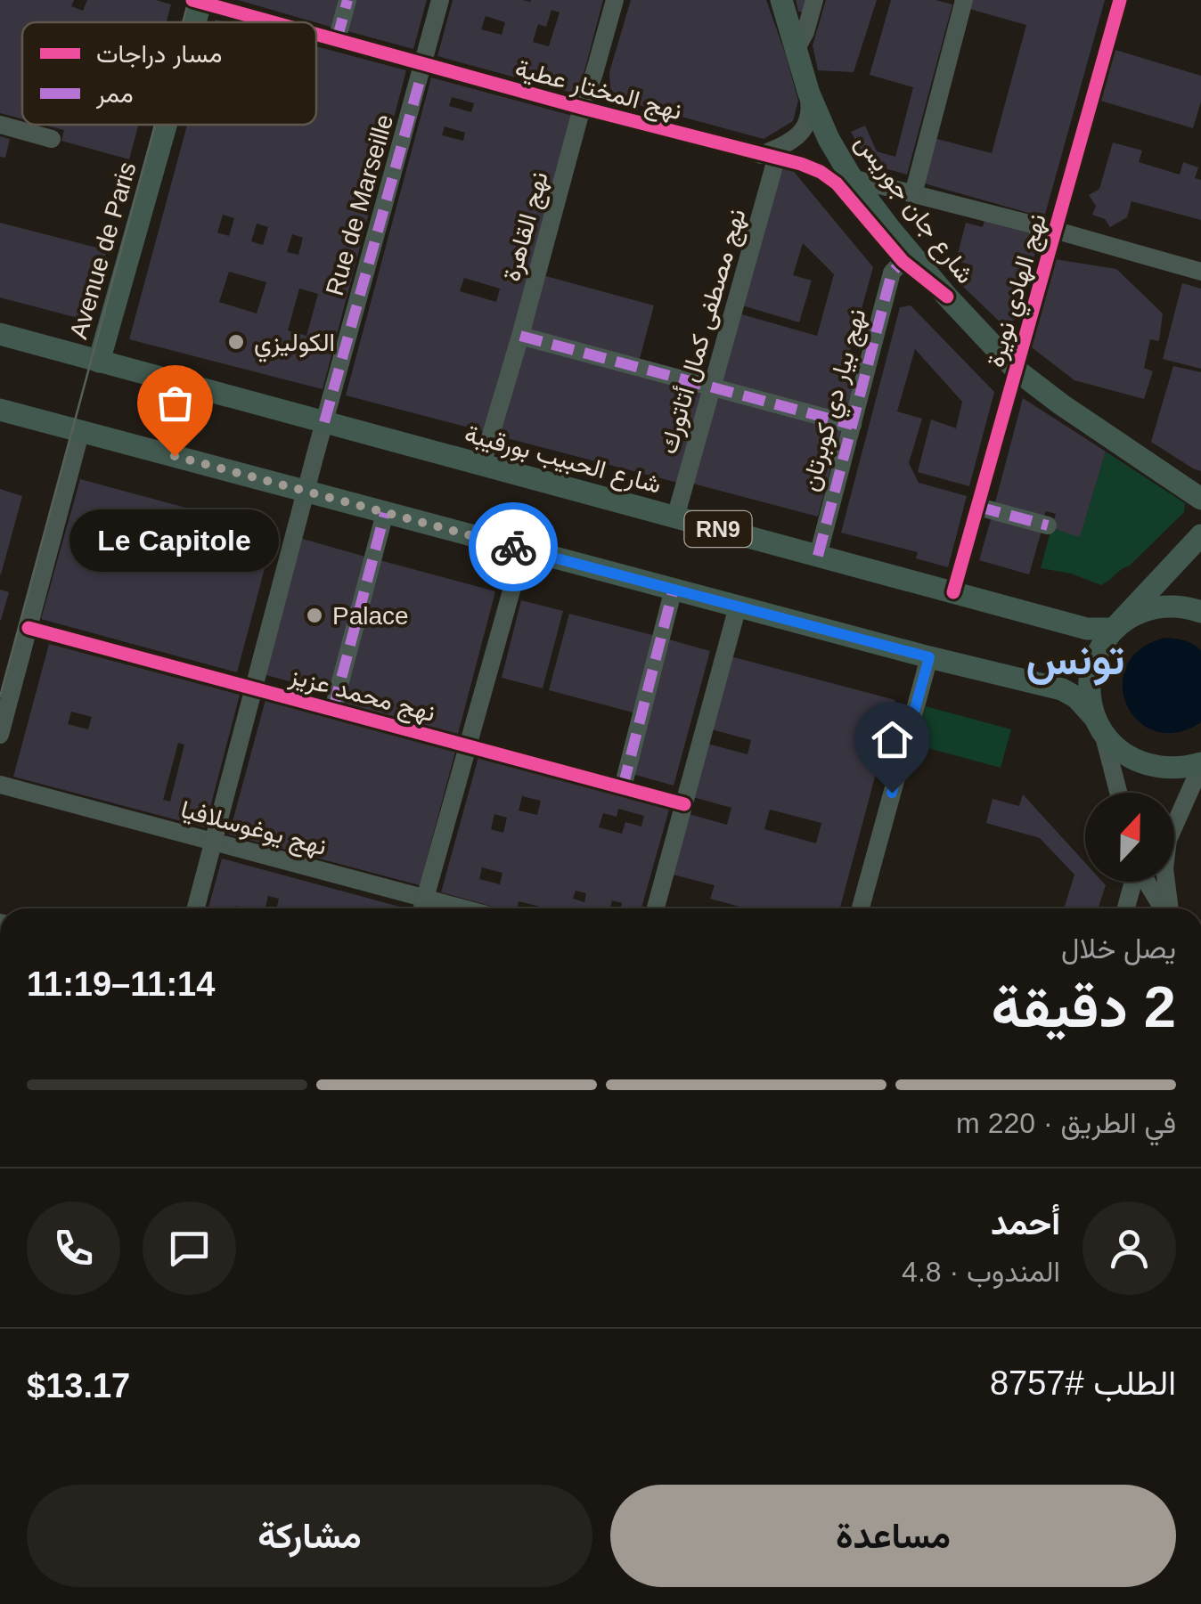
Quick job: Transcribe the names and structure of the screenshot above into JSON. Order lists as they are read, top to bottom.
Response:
{
  "streets": {
    "main road": [
      "شارع جان جوريس",
      "Avenue de Paris",
      "شارع الحبيب بورقيبة",
      "RN9"
    ],
    "street": [
      "نهج المختار عطية",
      "Rue de Marseille",
      "نهج القاهرة",
      "نهج الهادي نويرة",
      "نهج مصطفى كمال أتاتورك",
      "نهج بيار دي كوبرتان",
      "نهج محمد عزيز",
      "نهج يوغوسلافيا"
    ]
  },
  "crossings": [
    ["نهج المختار عطية", "Rue de Marseille"],
    ["نهج المختار عطية", "شارع جان جوريس"],
    ["نهج المختار عطية", "نهج القاهرة"],
    ["نهج المختار عطية", "نهج مصطفى كمال أتاتورك"],
    ["نهج المختار عطية", "نهج بيار دي كوبرتان"],
    ["Rue de Marseille", "شارع الحبيب بورقيبة"],
    ["Rue de Marseille", "نهج محمد عزيز"],
    ["Rue de Marseille", "نهج يوغوسلافيا"],
    ["شارع جان جوريس", "نهج الهادي نويرة"],
    ["نهج القاهرة", "شارع الحبيب بورقيبة"],
    ["Avenue de Paris", "شارع الحبيب بورقيبة"],
    ["نهج الهادي نويرة", "شارع الحبيب بورقيبة"],
    ["نهج مصطفى كمال أتاتورك", "شارع الحبيب بورقيبة"],
    ["نهج بيار دي كوبرتان", "شارع الحبيب بورقيبة"]
  ],
  "districts": ["تونس"],
  "places": ["الكوليزي", "Le Capitole", "Palace"],
  "legend": ["مسار دراجات", "ممر"],
  "north": "top",
  "page": {
    "bubble": "Le Capitole",
    "heading": ["2 دقيقة", "يصل خلال", "11:14–11:19"],
    "panel": [
      "أحمد",
      "المندوب · 4.8",
      "الطلب #8757",
      "$13.17"
    ],
    "bar": "في الطريق · 220 m",
    "buttons": ["مساعدة", "مشاركة"]
  }
}
